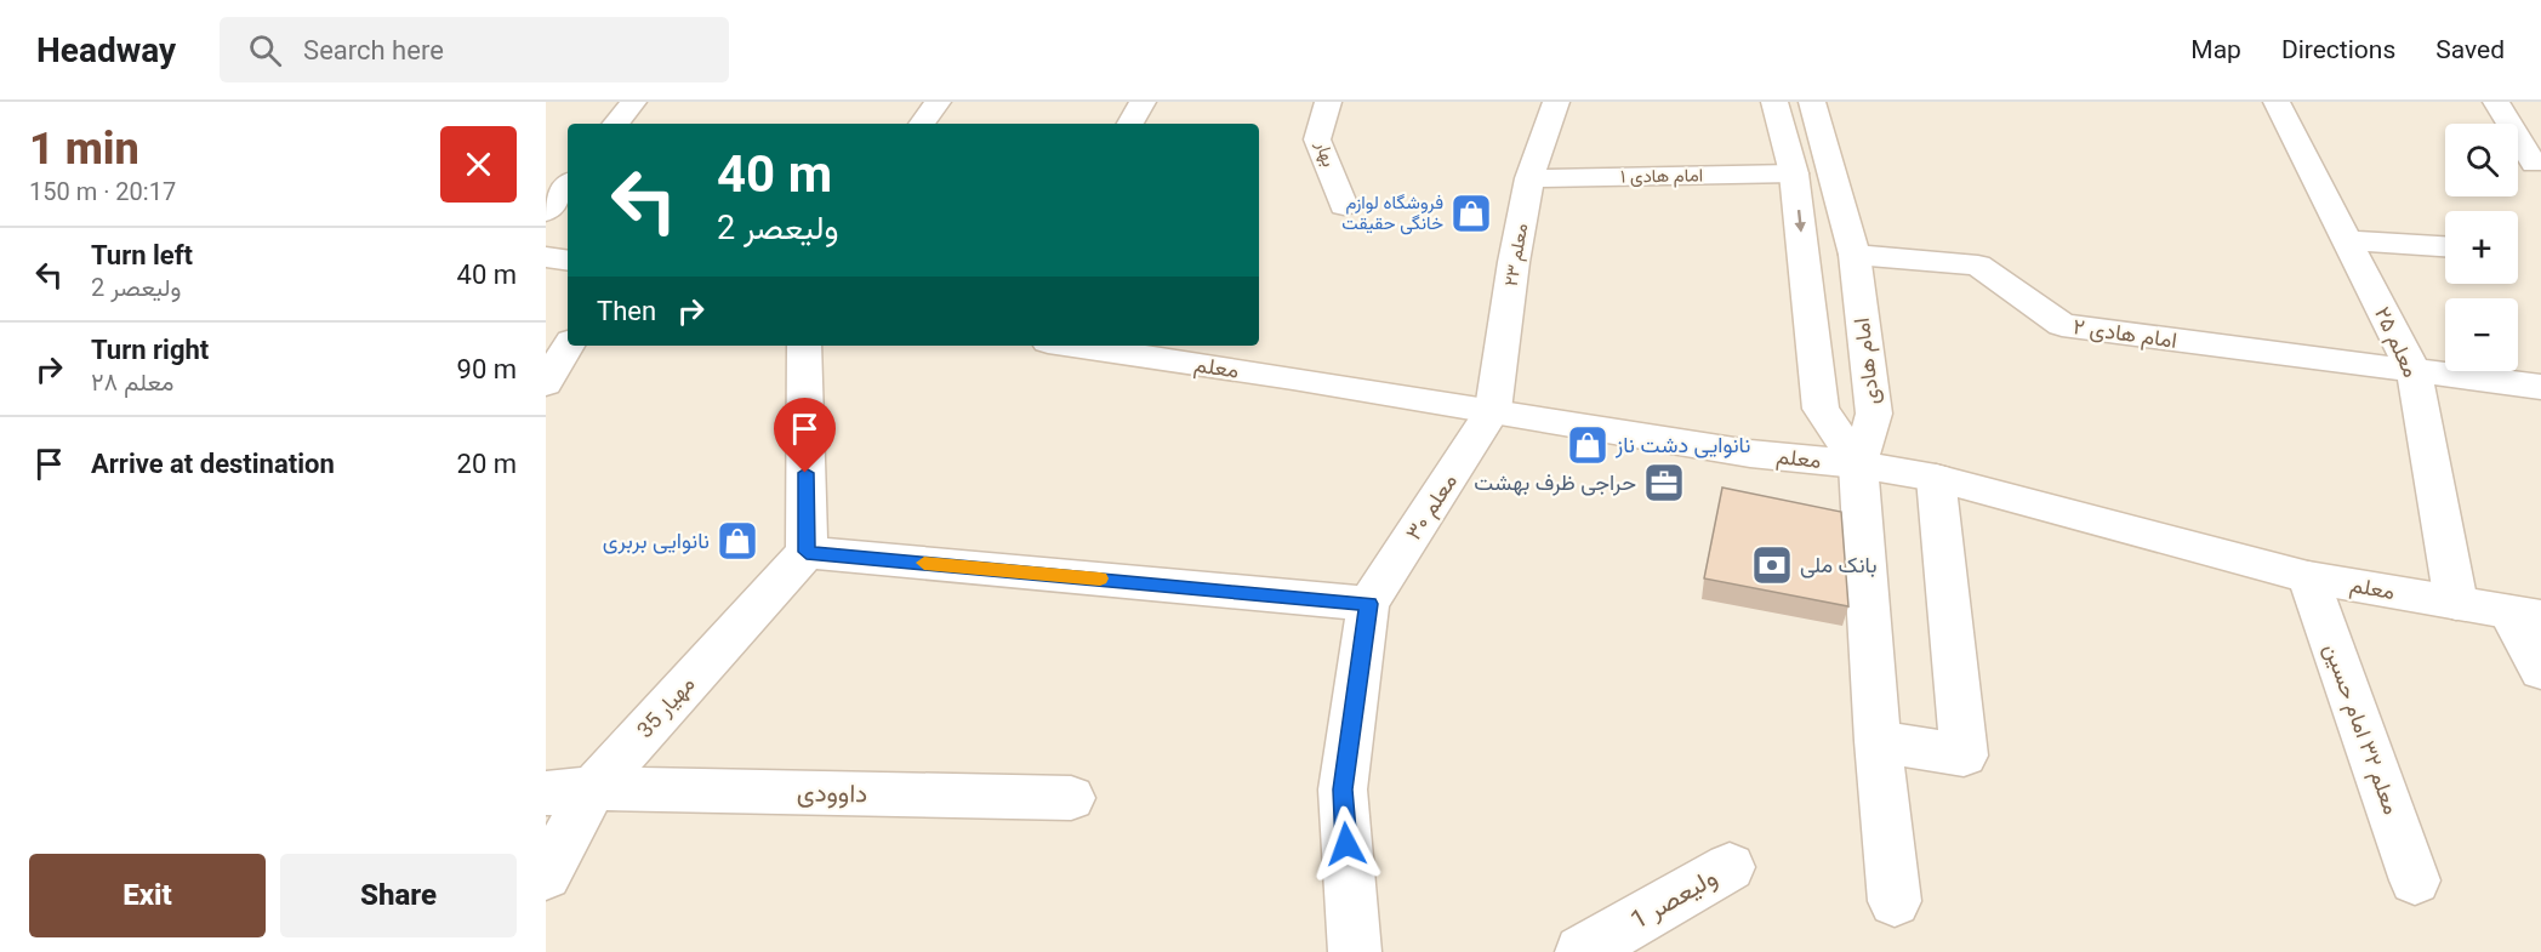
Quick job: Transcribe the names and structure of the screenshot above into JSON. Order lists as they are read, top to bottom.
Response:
{
  "streets": {
    "street": [
      "بهار",
      "امام هادی ١",
      "معلم ۲۳",
      "امام هادی ٢",
      "معلم ۲۵",
      "امام هادی",
      "معلم",
      "معلم ۳۰",
      "مهیار 35",
      "معلم ۳۲ امام حسین",
      "داوودی",
      "ولیعصر 1"
    ]
  },
  "crossings": [
    ["امام هادی ١", "معلم ۲۳"],
    ["معلم ۲۳", "معلم"],
    ["معلم ۲۳", "معلم ۳۰"],
    ["امام هادی ٢", "معلم ۲۵"],
    ["امام هادی ٢", "امام هادی"],
    ["معلم ۲۵", "معلم"],
    ["امام هادی", "معلم"],
    ["معلم", "معلم ۳۰"],
    ["معلم", "معلم ۳۲ امام حسین"],
    ["مهیار 35", "داوودی"]
  ],
  "places": {
    "shop": ["فروشگاه لوازم خانگی حقیقت", "نانوایی دشت ناز", "نانوایی بربری"],
    "office": ["حراجی ظرف بهشت"],
    "bank": ["بانک ملی"]
  },
  "page": {
    "header": "Headway",
    "search": "Search here",
    "nav": ["Map", "Directions", "Saved"],
    "heading": ["1 min", "150 m · 20:17"],
    "map_buttons": ["+", "−"],
    "turn": ["40 m", "ولیعصر 2"],
    "list": [
      {
        "name": "Turn left",
        "note": "ولیعصر 2",
        "value": "40 m"
      },
      {
        "name": "Turn right",
        "note": "معلم ۲۸",
        "value": "90 m"
      },
      {
        "name": "Arrive at destination",
        "value": "20 m"
      }
    ],
    "then": "Then",
    "buttons": ["Exit", "Share"]
  }
}
